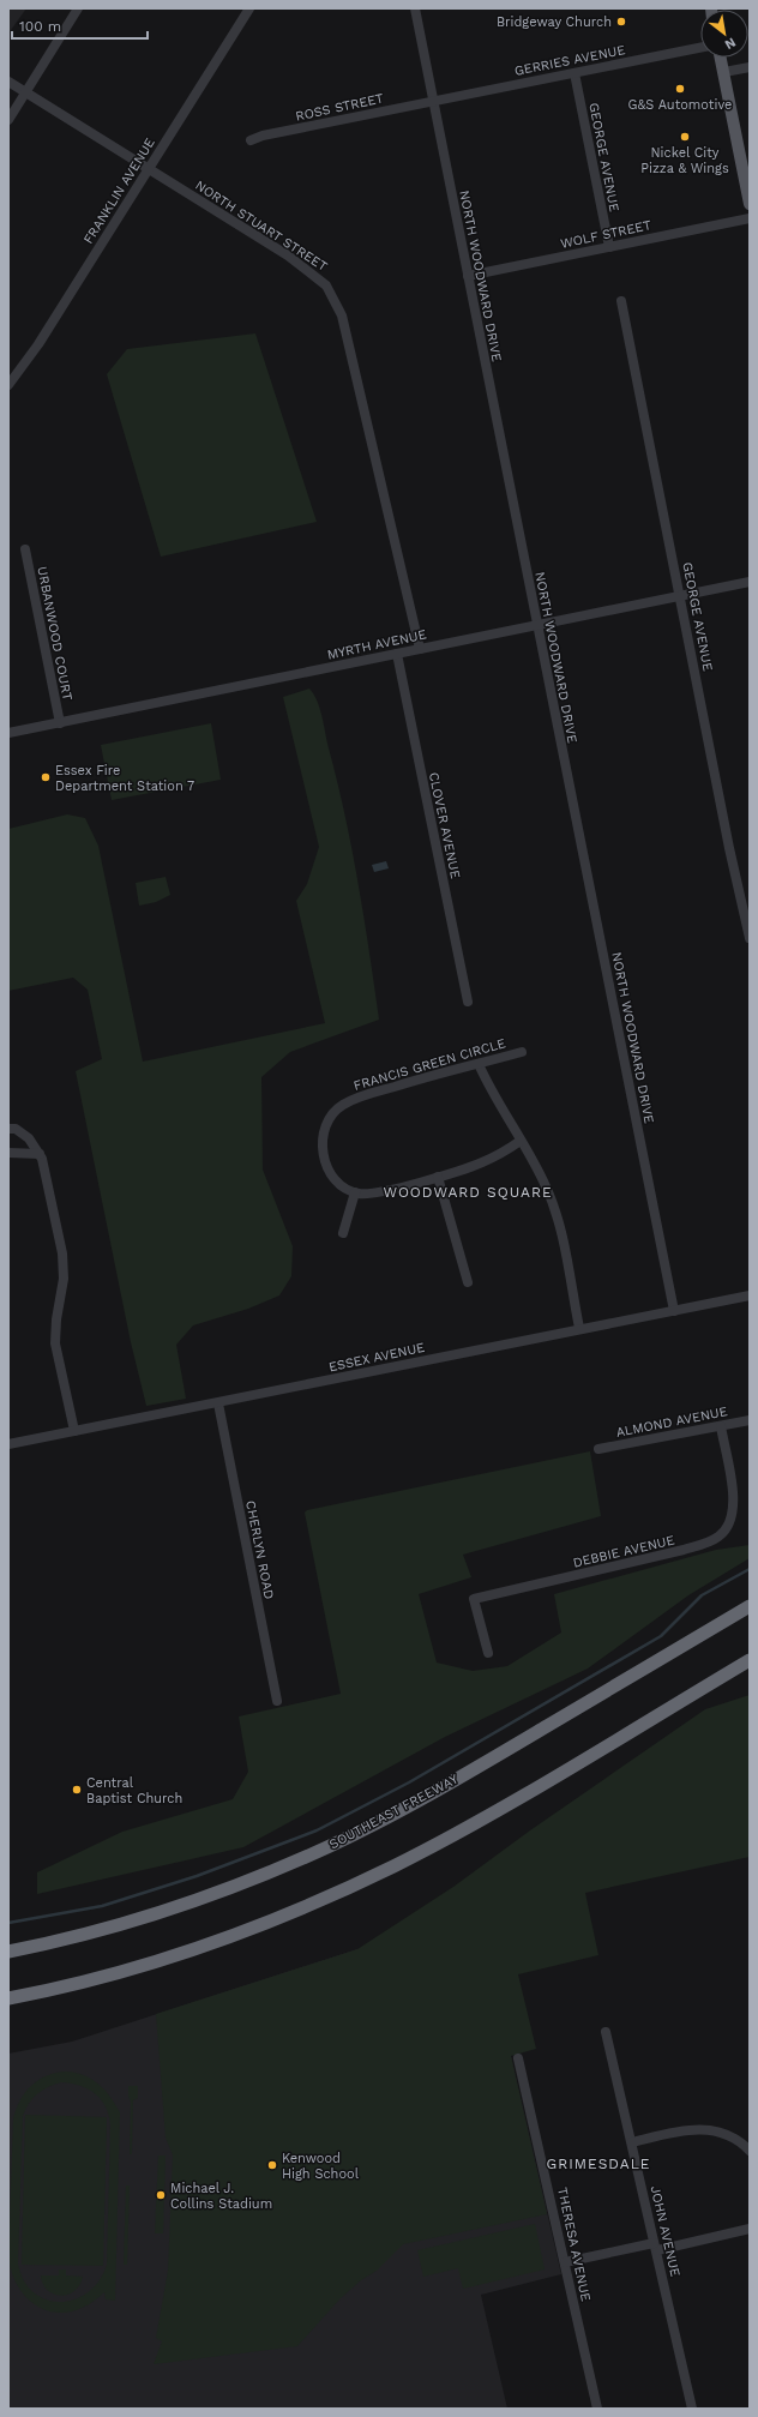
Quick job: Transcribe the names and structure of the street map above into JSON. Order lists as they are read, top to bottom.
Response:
{
  "streets": {
    "highway": ["SOUTHEAST FREEWAY"],
    "street": [
      "GERRIES AVENUE",
      "ROSS STREET",
      "GEORGE AVENUE",
      "FRANKLIN AVENUE",
      "NORTH STUART STREET",
      "WOLF STREET",
      "NORTH WOODWARD DRIVE",
      "URBANWOOD COURT",
      "MYRTH AVENUE",
      "CLOVER AVENUE",
      "FRANCIS GREEN CIRCLE",
      "ESSEX AVENUE",
      "ALMOND AVENUE",
      "CHERLYN ROAD",
      "DEBBIE AVENUE",
      "JOHN AVENUE",
      "THERESA AVENUE"
    ]
  },
  "crossings": [
    ["GERRIES AVENUE", "ROSS STREET"],
    ["GERRIES AVENUE", "GEORGE AVENUE"],
    ["GERRIES AVENUE", "NORTH WOODWARD DRIVE"],
    ["ROSS STREET", "NORTH WOODWARD DRIVE"],
    ["GEORGE AVENUE", "WOLF STREET"],
    ["GEORGE AVENUE", "MYRTH AVENUE"],
    ["FRANKLIN AVENUE", "NORTH STUART STREET"],
    ["NORTH STUART STREET", "MYRTH AVENUE"],
    ["WOLF STREET", "NORTH WOODWARD DRIVE"],
    ["NORTH WOODWARD DRIVE", "MYRTH AVENUE"],
    ["NORTH WOODWARD DRIVE", "ESSEX AVENUE"],
    ["URBANWOOD COURT", "MYRTH AVENUE"],
    ["MYRTH AVENUE", "CLOVER AVENUE"],
    ["ESSEX AVENUE", "CHERLYN ROAD"],
    ["ALMOND AVENUE", "DEBBIE AVENUE"]
  ],
  "districts": ["WOODWARD SQUARE", "GRIMESDALE"],
  "places": [
    "Bridgeway Church",
    "G&S Automotive",
    "Nickel City Pizza & Wings",
    "Essex Fire Department Station 7",
    "Central Baptist Church",
    "Kenwood High School",
    "Michael J. Collins Stadium"
  ],
  "scale_bar": "100 m",
  "north": "bottom right"
}
